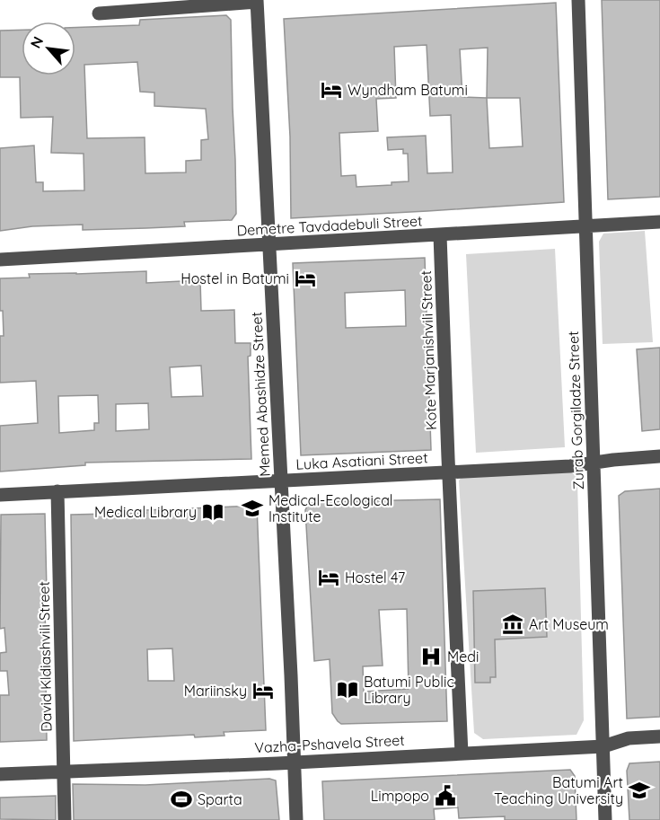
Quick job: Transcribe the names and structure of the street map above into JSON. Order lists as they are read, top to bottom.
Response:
{
  "streets": {
    "street": [
      "Demetre Tavdadebuli Street",
      "Kote Marjanishvili Street",
      "Memed Abashidze Street",
      "Zurab Gorgiladze Street",
      "Luka Asatiani Street",
      "David Kldiashvili Street",
      "Vazha-Pshavela Street"
    ]
  },
  "crossings": [
    ["Demetre Tavdadebuli Street", "Kote Marjanishvili Street"],
    ["Demetre Tavdadebuli Street", "Memed Abashidze Street"],
    ["Demetre Tavdadebuli Street", "Zurab Gorgiladze Street"],
    ["Kote Marjanishvili Street", "Luka Asatiani Street"],
    ["Kote Marjanishvili Street", "Vazha-Pshavela Street"],
    ["Memed Abashidze Street", "Luka Asatiani Street"],
    ["Memed Abashidze Street", "Vazha-Pshavela Street"],
    ["Zurab Gorgiladze Street", "Luka Asatiani Street"],
    ["Zurab Gorgiladze Street", "Vazha-Pshavela Street"],
    ["Luka Asatiani Street", "David Kldiashvili Street"],
    ["David Kldiashvili Street", "Vazha-Pshavela Street"]
  ],
  "places": {
    "hotel": [
      "Wyndham Batumi",
      "Hostel in Batumi",
      "Hostel 47",
      "Mariinsky"
    ],
    "school or university": ["Medical-Ecological Institute", "Batumi Art Teaching University"],
    "library": ["Medical Library", "Batumi Public Library"],
    "museum": ["Art Museum"],
    "hospital": ["Medi"],
    "public building": ["Limpopo"],
    "sports": ["Sparta"]
  },
  "north": "top left"
}
